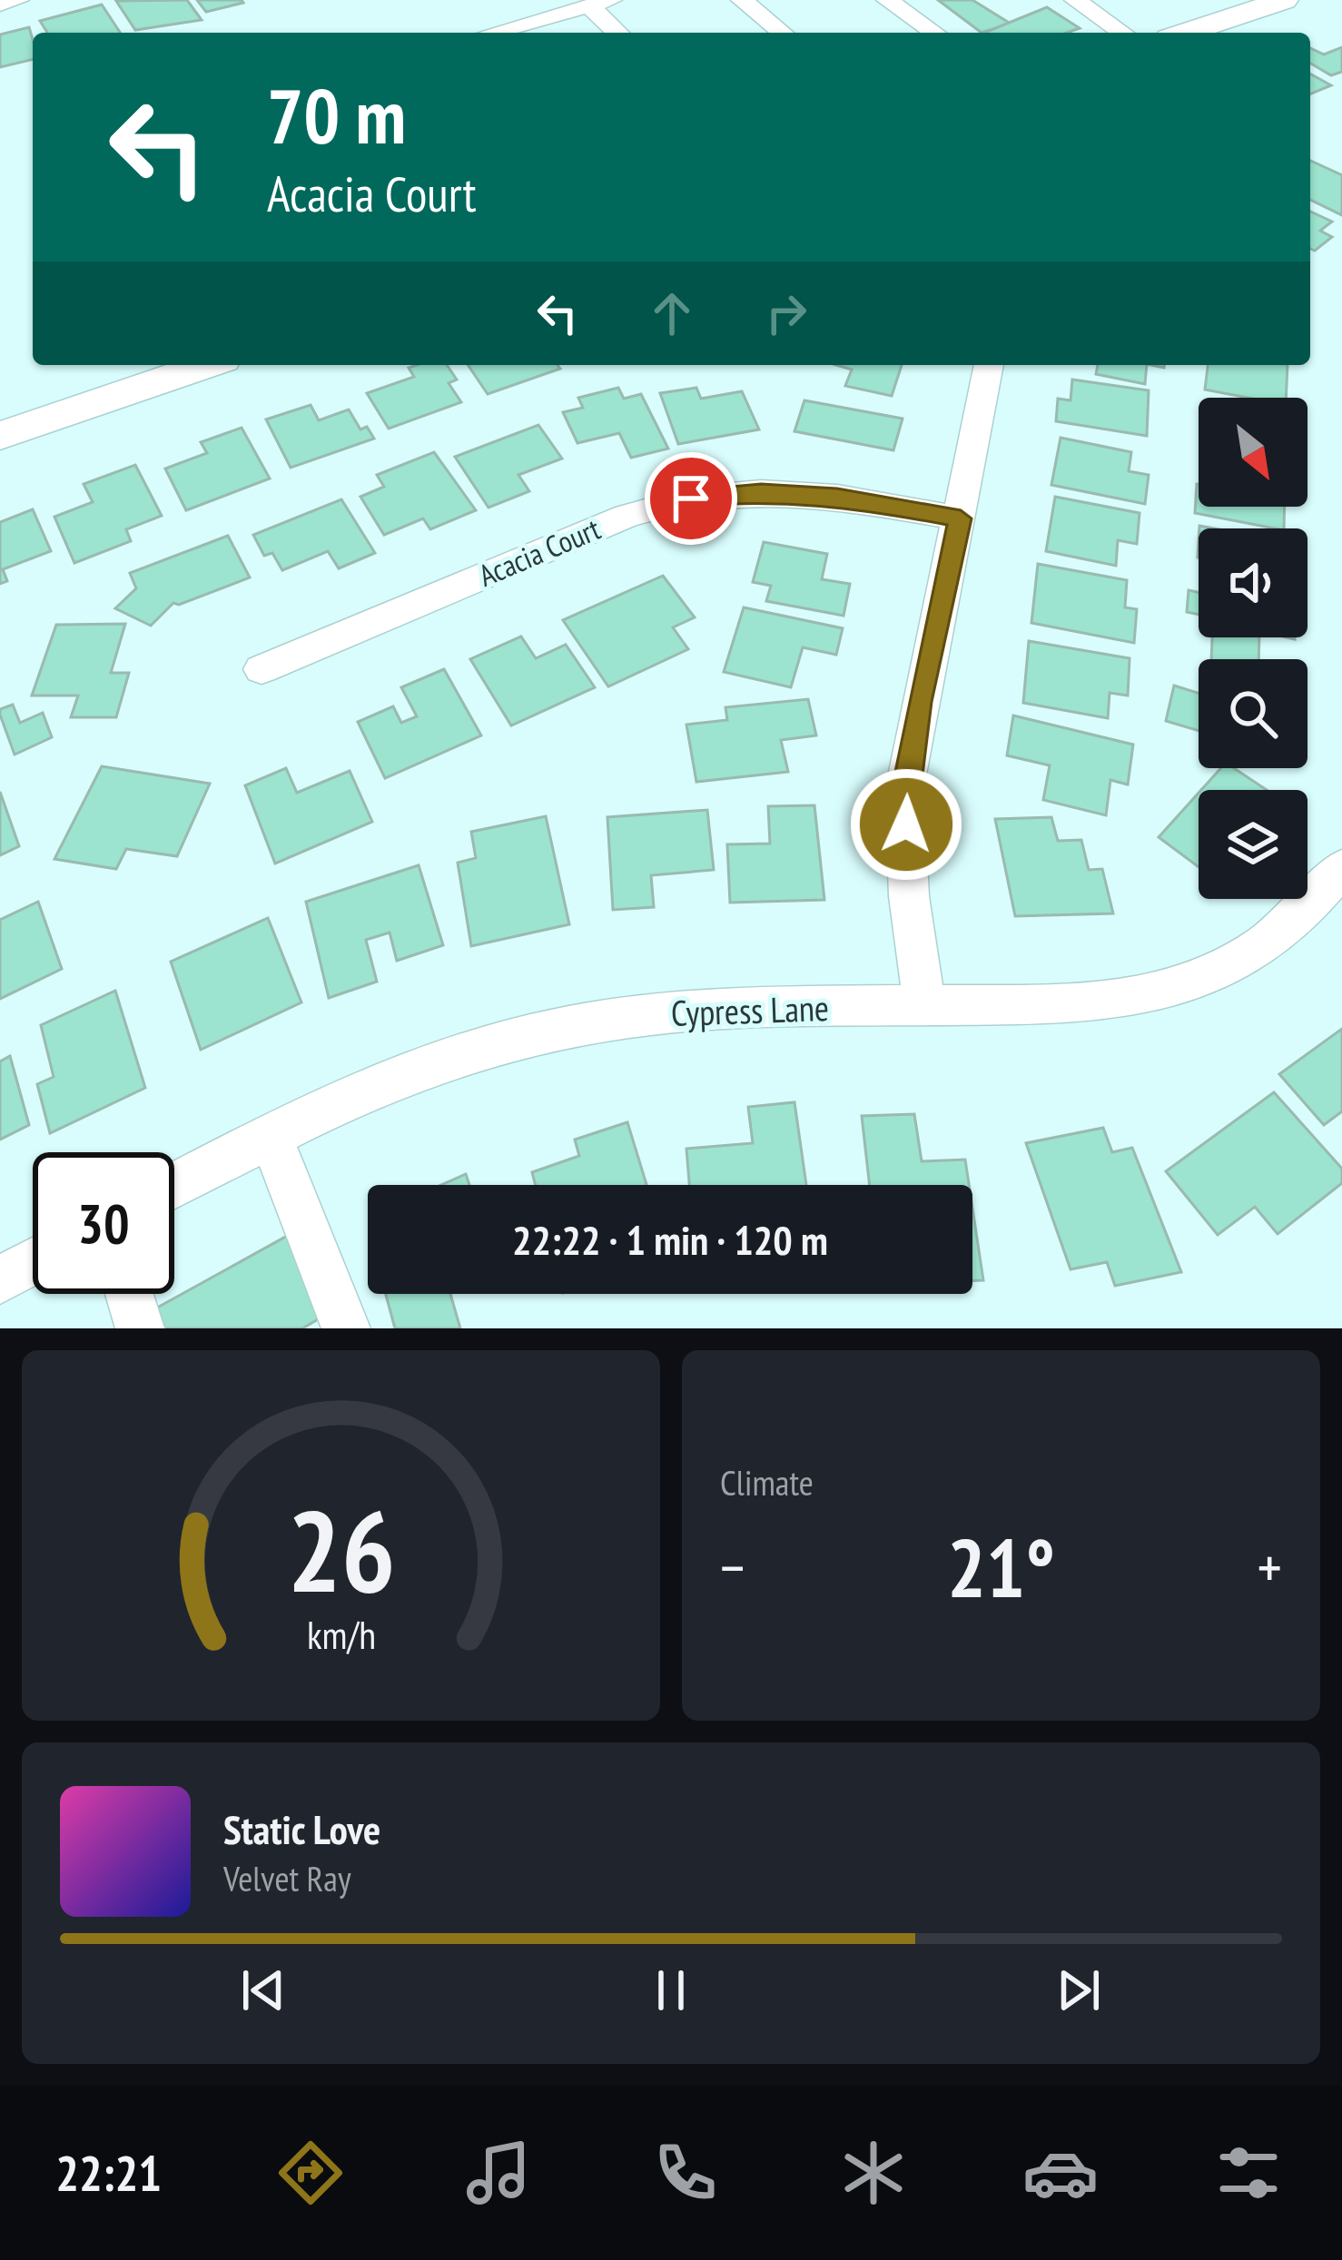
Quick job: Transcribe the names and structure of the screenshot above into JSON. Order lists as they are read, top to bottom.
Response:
{
  "streets": {
    "street": ["Acacia Court", "Cypress Lane"]
  },
  "north": "bottom right",
  "page": {
    "turn": ["70 m", "Acacia Court"],
    "limit": "30",
    "trip": "22:22 · 1 min · 120 m",
    "tile": "Climate",
    "heat": ["−", "21°", "+"],
    "song": ["Static Love", "Velvet Ray"],
    "tabs": "22:21",
    "gauge": ["26", "km/h"]
  }
}
